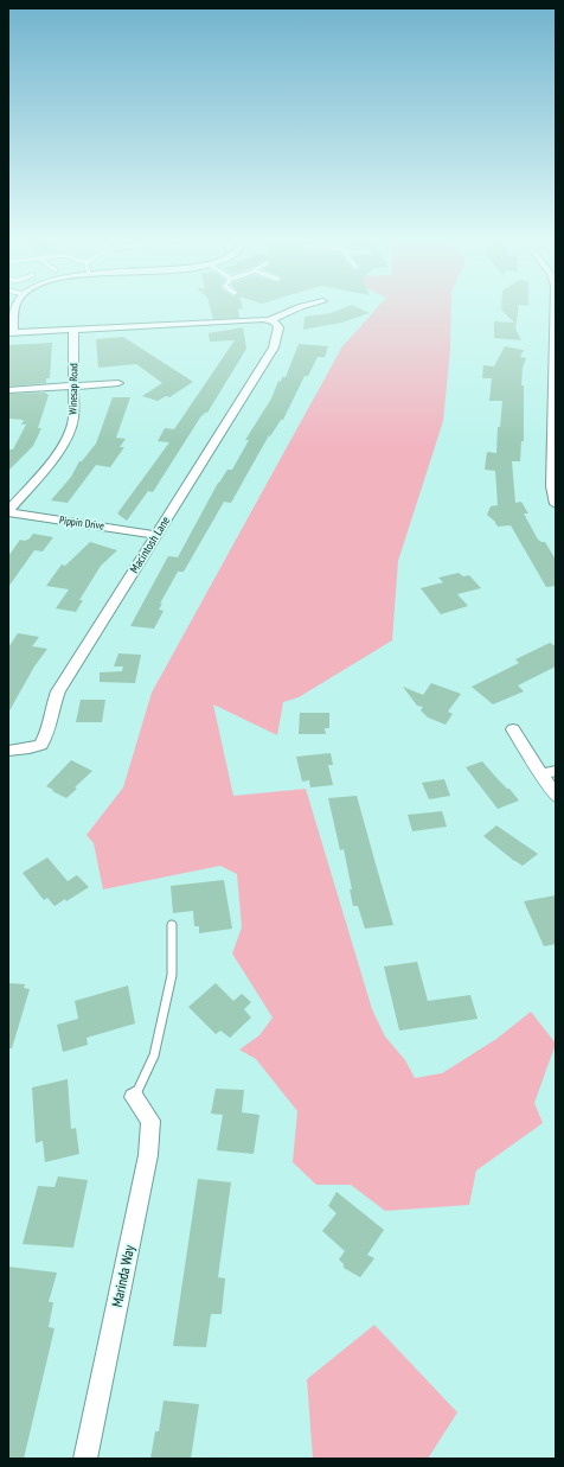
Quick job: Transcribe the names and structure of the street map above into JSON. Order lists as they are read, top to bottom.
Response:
{
  "streets": {
    "street": [
      "Winesap Road",
      "Pippin Drive",
      "Macintosh Lane",
      "Marinda Way"
    ]
  },
  "crossings": [
    ["Winesap Road", "Pippin Drive"],
    ["Pippin Drive", "Macintosh Lane"]
  ]
}
